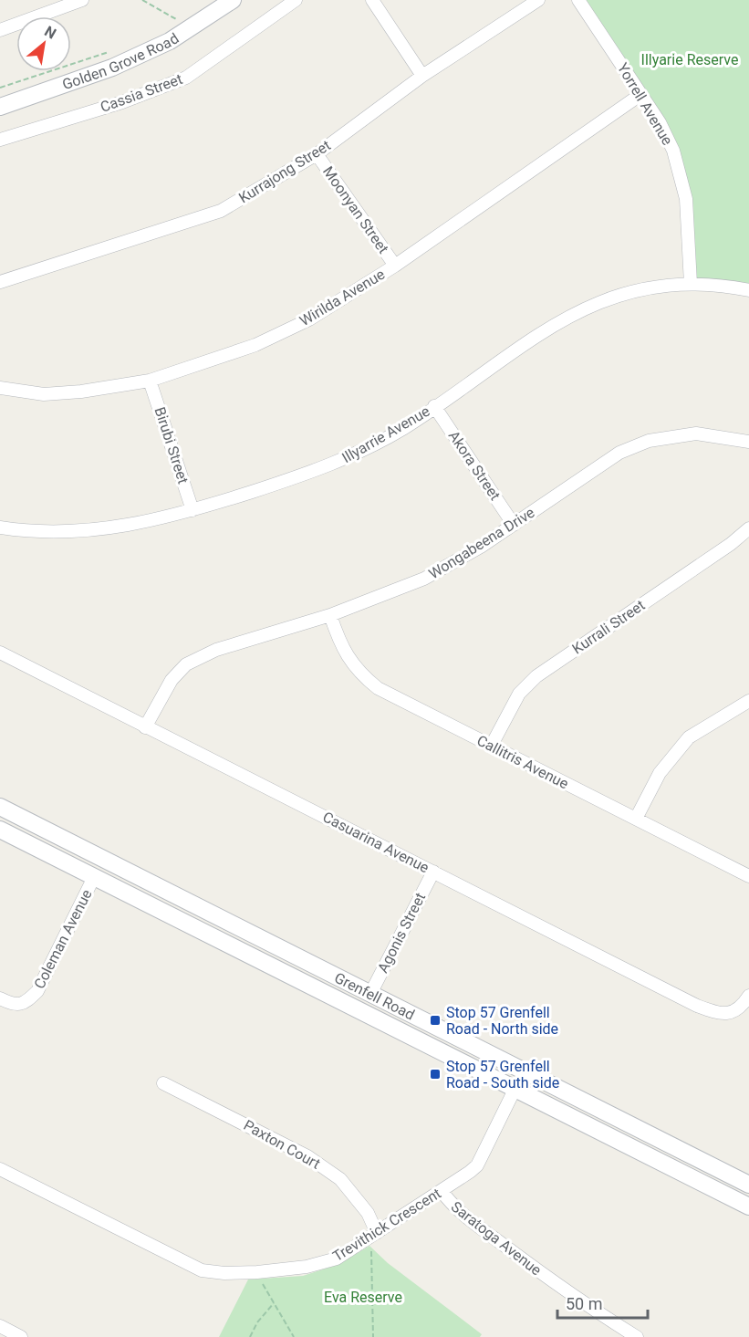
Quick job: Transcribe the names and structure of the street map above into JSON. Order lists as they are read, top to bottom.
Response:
{
  "streets": {
    "main road": ["Golden Grove Road", "Grenfell Road"],
    "street": [
      "Cassia Street",
      "Yorrell Avenue",
      "Kurrajong Street",
      "Moonyan Street",
      "Wirilda Avenue",
      "Illyarrie Avenue",
      "Birubi Street",
      "Akora Street",
      "Wongabeena Drive",
      "Kurrali Street",
      "Callitris Avenue",
      "Casuarina Avenue",
      "Agonis Street",
      "Coleman Avenue",
      "Paxton Court",
      "Trevithick Crescent",
      "Saratoga Avenue"
    ]
  },
  "crossings": [
    ["Yorrell Avenue", "Wirilda Avenue"],
    ["Yorrell Avenue", "Illyarrie Avenue"],
    ["Kurrajong Street", "Moonyan Street"],
    ["Moonyan Street", "Wirilda Avenue"],
    ["Wirilda Avenue", "Birubi Street"],
    ["Illyarrie Avenue", "Birubi Street"],
    ["Illyarrie Avenue", "Akora Street"],
    ["Akora Street", "Wongabeena Drive"],
    ["Wongabeena Drive", "Callitris Avenue"],
    ["Wongabeena Drive", "Casuarina Avenue"],
    ["Kurrali Street", "Callitris Avenue"],
    ["Casuarina Avenue", "Agonis Street"],
    ["Agonis Street", "Grenfell Road"],
    ["Coleman Avenue", "Grenfell Road"],
    ["Grenfell Road", "Trevithick Crescent"],
    ["Paxton Court", "Trevithick Crescent"],
    ["Trevithick Crescent", "Saratoga Avenue"]
  ],
  "parks": ["Illyarie Reserve", "Eva Reserve"],
  "places": {
    "transit": ["Stop 57 Grenfell Road - North side", "Stop 57 Grenfell Road - South side"]
  },
  "scale_bar": "50 m",
  "north": "top right"
}
